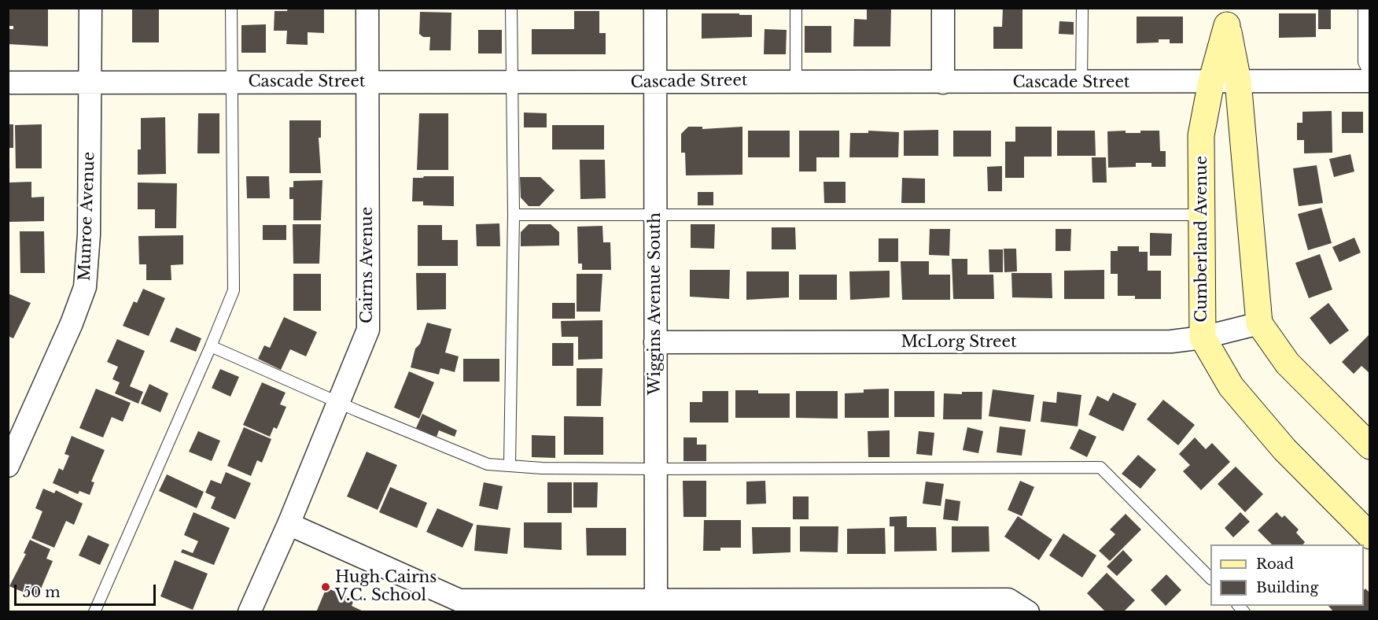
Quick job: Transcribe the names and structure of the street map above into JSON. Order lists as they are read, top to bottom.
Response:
{
  "streets": {
    "street": [
      "Cascade Street",
      "Munroe Avenue",
      "Cumberland Avenue",
      "Cairns Avenue",
      "Wiggins Avenue South",
      "McLorg Street"
    ]
  },
  "crossings": [
    ["Cascade Street", "Munroe Avenue"],
    ["Cascade Street", "Cumberland Avenue"],
    ["Cascade Street", "Cairns Avenue"],
    ["Cascade Street", "Wiggins Avenue South"],
    ["Cumberland Avenue", "McLorg Street"],
    ["Wiggins Avenue South", "McLorg Street"]
  ],
  "places": ["Hugh Cairns V.C. School"],
  "legend": ["Road", "Building"],
  "scale_bar": "50 m"
}
